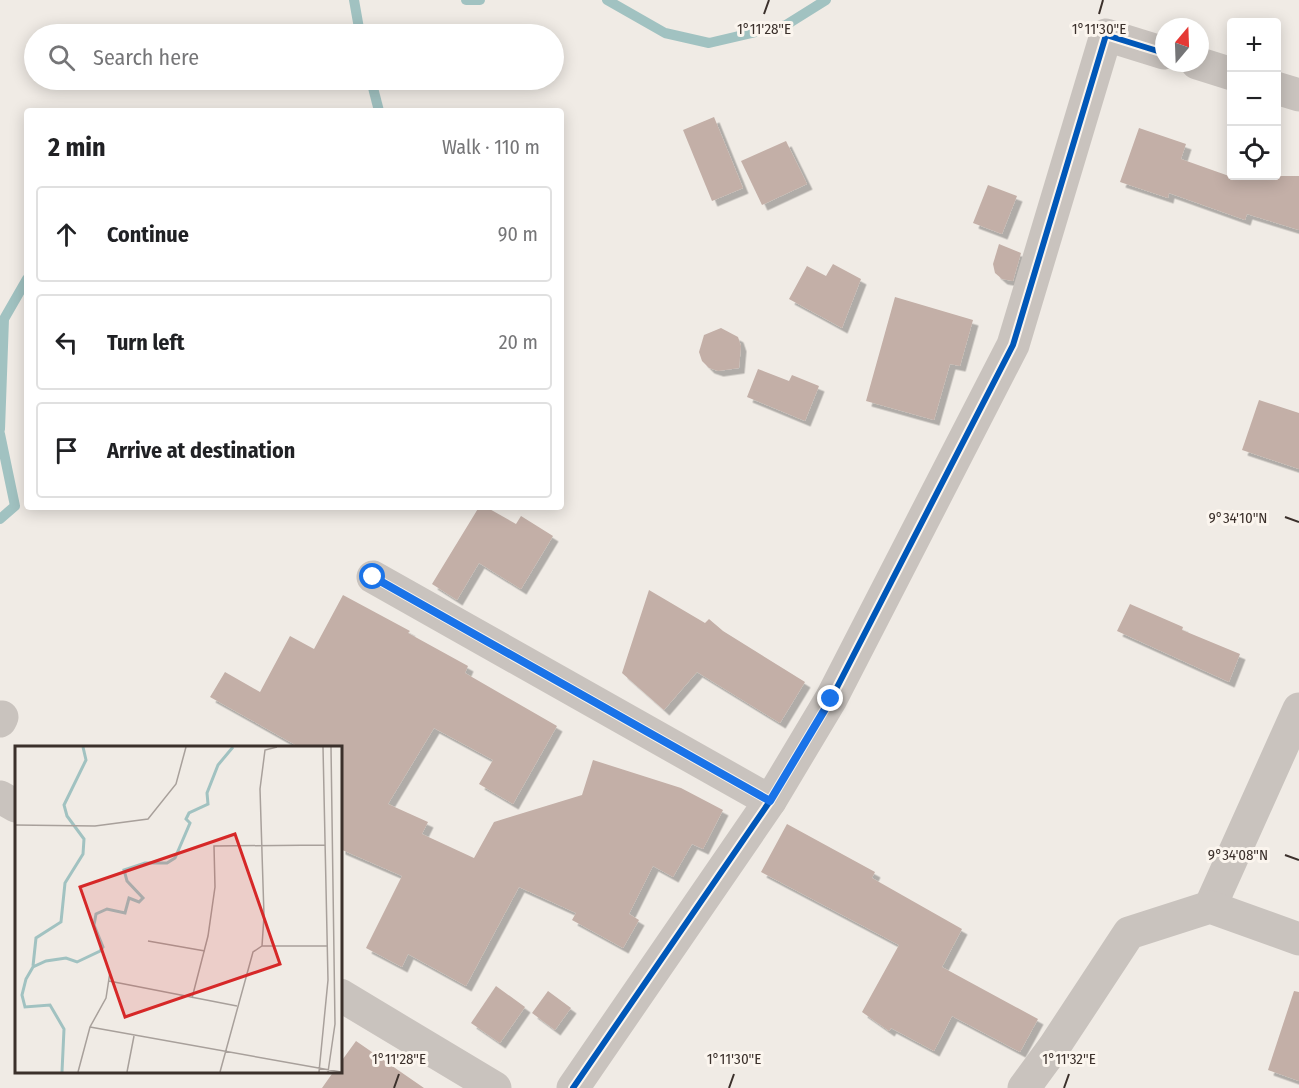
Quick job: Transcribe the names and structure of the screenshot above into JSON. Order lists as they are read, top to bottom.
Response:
{
  "north": "top",
  "page": {
    "map_buttons": ["+", "−"],
    "search": "Search here",
    "heading": ["2 min", "Walk · 110 m"],
    "list": [
      ["Continue", "90 m"],
      ["Turn left", "20 m"],
      "Arrive at destination"
    ]
  },
  "coordinates": [
    "1°11'28\"E",
    "1°11'30\"E",
    "9°34'10\"N",
    "9°34'08\"N",
    "1°11'32\"E"
  ]
}
